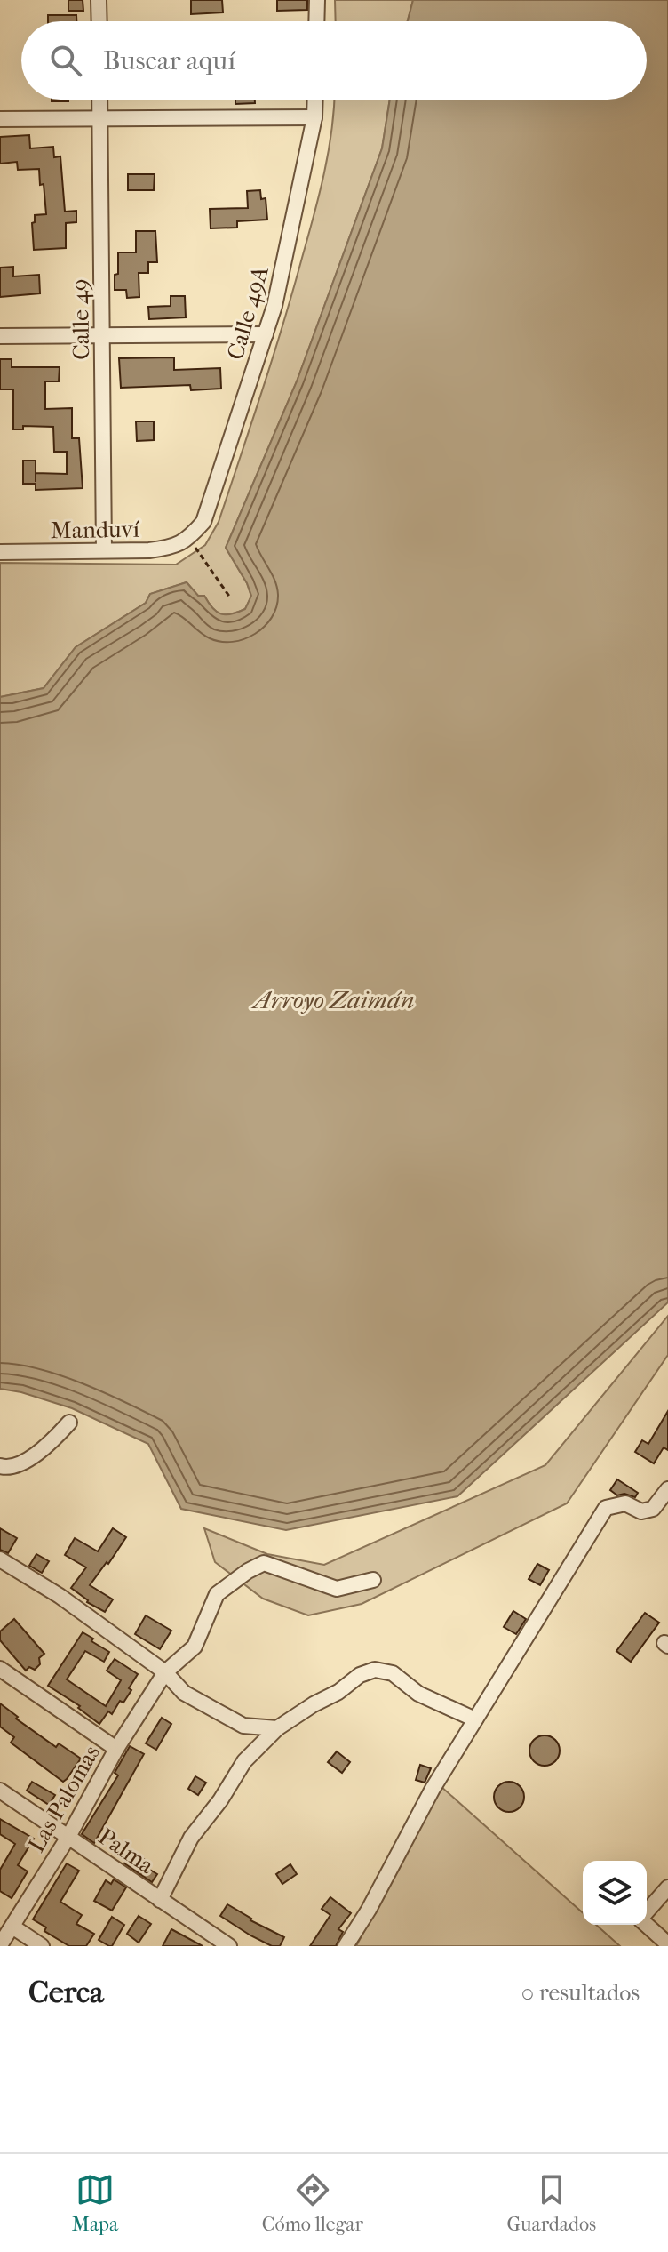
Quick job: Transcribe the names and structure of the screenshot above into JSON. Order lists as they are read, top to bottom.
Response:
{
  "streets": {
    "street": [
      "Calle 49A",
      "Calle 49",
      "Manduví",
      "Las Palomas",
      "Palma"
    ]
  },
  "crossings": [
    ["Calle 49A", "Manduví"],
    ["Calle 49", "Manduví"],
    ["Las Palomas", "Palma"]
  ],
  "water": ["Arroyo Zaimán"],
  "page": {
    "search": "Buscar aquí",
    "heading": ["Cerca", "0 resultados"],
    "nav": ["Mapa", "Cómo llegar", "Guardados"]
  }
}
